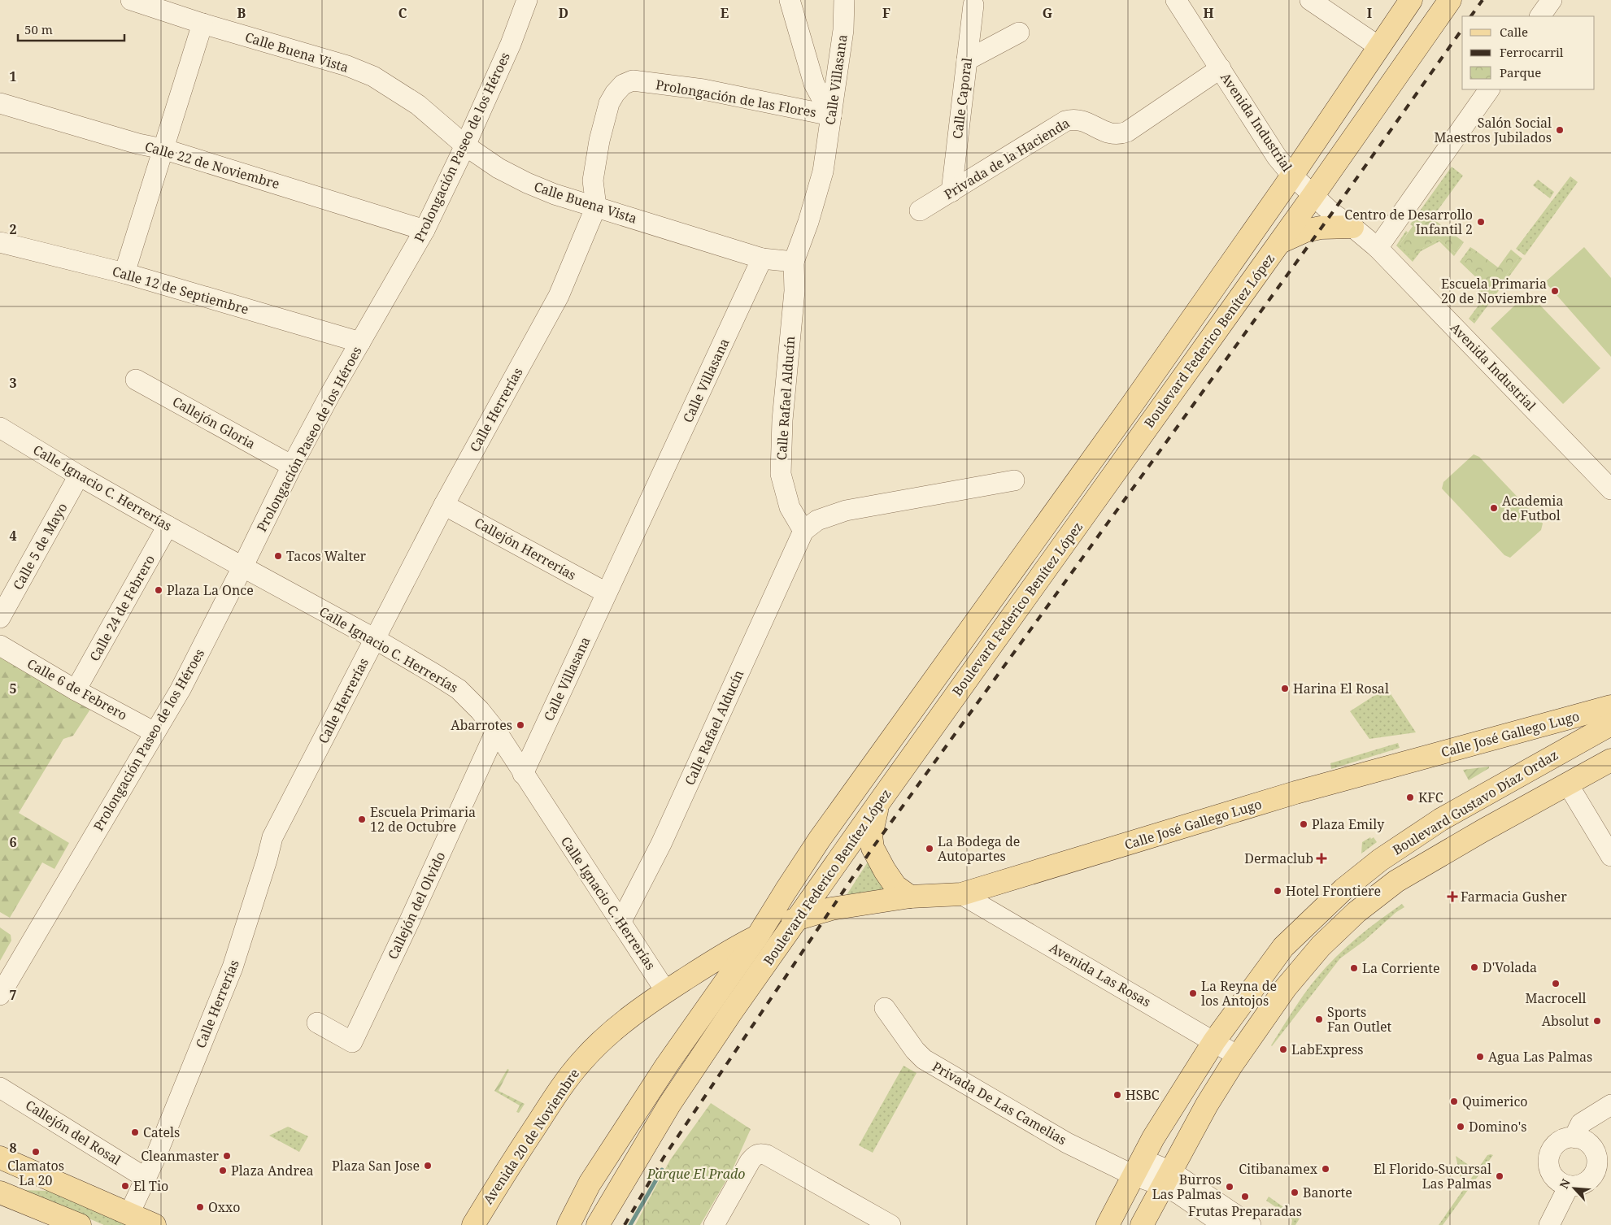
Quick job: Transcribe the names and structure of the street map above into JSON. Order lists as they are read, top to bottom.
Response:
{
  "streets": {
    "main road": [
      "Boulevard Federico Benítez López",
      "Calle José Gallego Lugo",
      "Boulevard Gustavo Díaz Ordaz",
      "Avenida 20 de Noviembre"
    ],
    "street": [
      "Calle Buena Vista",
      "Calle Villasana",
      "Prolongación de las Flores",
      "Calle Caporal",
      "Avenida Industrial",
      "Prolongación Paseo de los Héroes",
      "Privada de la Hacienda",
      "Calle 22 de Noviembre",
      "Calle 12 de Septiembre",
      "Calle Rafael Alducín",
      "Calle Herrerías",
      "Callejón Gloria",
      "Calle Ignacio C. Herrerías",
      "Calle 5 de Mayo",
      "Callejón Herrerías",
      "Calle 24 de Febrero",
      "Calle 6 de Febrero",
      "Callejón del Olvido",
      "Avenida Las Rosas",
      "Privada De Las Camelias",
      "Callejón del Rosal"
    ]
  },
  "crossings": [
    ["Calle Buena Vista", "Calle Villasana"],
    ["Calle Buena Vista", "Prolongación de las Flores"],
    ["Calle Buena Vista", "Prolongación Paseo de los Héroes"],
    ["Calle Buena Vista", "Calle Herrerías"],
    ["Calle Villasana", "Prolongación de las Flores"],
    ["Calle Villasana", "Calle Rafael Alducín"],
    ["Calle Villasana", "Calle Ignacio C. Herrerías"],
    ["Calle Villasana", "Callejón Herrerías"],
    ["Prolongación de las Flores", "Calle Herrerías"],
    ["Calle Caporal", "Privada de la Hacienda"],
    ["Avenida Industrial", "Privada de la Hacienda"],
    ["Avenida Industrial", "Boulevard Federico Benítez López"],
    ["Prolongación Paseo de los Héroes", "Calle 22 de Noviembre"],
    ["Prolongación Paseo de los Héroes", "Calle 12 de Septiembre"],
    ["Prolongación Paseo de los Héroes", "Callejón Gloria"],
    ["Prolongación Paseo de los Héroes", "Calle Ignacio C. Herrerías"],
    ["Prolongación Paseo de los Héroes", "Calle 6 de Febrero"],
    ["Boulevard Federico Benítez López", "Calle José Gallego Lugo"],
    ["Boulevard Federico Benítez López", "Avenida 20 de Noviembre"],
    ["Calle Rafael Alducín", "Calle Ignacio C. Herrerías"],
    ["Calle Herrerías", "Calle Ignacio C. Herrerías"],
    ["Calle Herrerías", "Callejón Herrerías"],
    ["Calle Herrerías", "Callejón del Rosal"],
    ["Calle Ignacio C. Herrerías", "Calle 5 de Mayo"],
    ["Calle Ignacio C. Herrerías", "Calle 24 de Febrero"],
    ["Calle Ignacio C. Herrerías", "Callejón del Olvido"],
    ["Calle Ignacio C. Herrerías", "Avenida 20 de Noviembre"],
    ["Calle 24 de Febrero", "Calle 6 de Febrero"],
    ["Calle José Gallego Lugo", "Avenida Las Rosas"],
    ["Calle José Gallego Lugo", "Avenida 20 de Noviembre"],
    ["Boulevard Gustavo Díaz Ordaz", "Avenida Las Rosas"],
    ["Boulevard Gustavo Díaz Ordaz", "Privada De Las Camelias"]
  ],
  "parks": ["Parque El Prado"],
  "places": {
    "other": [
      "Salón Social Maestros Jubilados",
      "Centro de Desarrollo Infantil 2",
      "Escuela Primaria 20 de Noviembre",
      "Academia de Futbol",
      "Tacos Walter",
      "Plaza La Once",
      "Harina El Rosal",
      "Abarrotes",
      "KFC",
      "Escuela Primaria 12 de Octubre",
      "Plaza Emily",
      "La Bodega de Autopartes",
      "Hotel Frontiere",
      "D'Volada",
      "La Corriente",
      "Macrocell",
      "La Reyna de los Antojos",
      "Sports Fan Outlet",
      "Absolut",
      "LabExpress",
      "Agua Las Palmas",
      "HSBC",
      "Quimerico",
      "Domino's",
      "Catels",
      "Clamatos La 20",
      "Cleanmaster",
      "Plaza San Jose",
      "Citibanamex",
      "Plaza Andrea",
      "El Florido-Sucursal Las Palmas",
      "El Tio",
      "Burros Las Palmas",
      "Banorte",
      "Frutas Preparadas",
      "Oxxo"
    ],
    "health": ["Dermaclub", "Farmacia Gusher"]
  },
  "legend": ["Calle", "Ferrocarril", "Parque"],
  "scale_bar": "50 m",
  "north": "top left",
  "grid": {
    "columns": [
      "B",
      "C",
      "D",
      "E",
      "F",
      "G",
      "H",
      "I"
    ],
    "rows": [
      "1",
      "2",
      "3",
      "4",
      "5",
      "6",
      "7",
      "8"
    ]
  }
}
